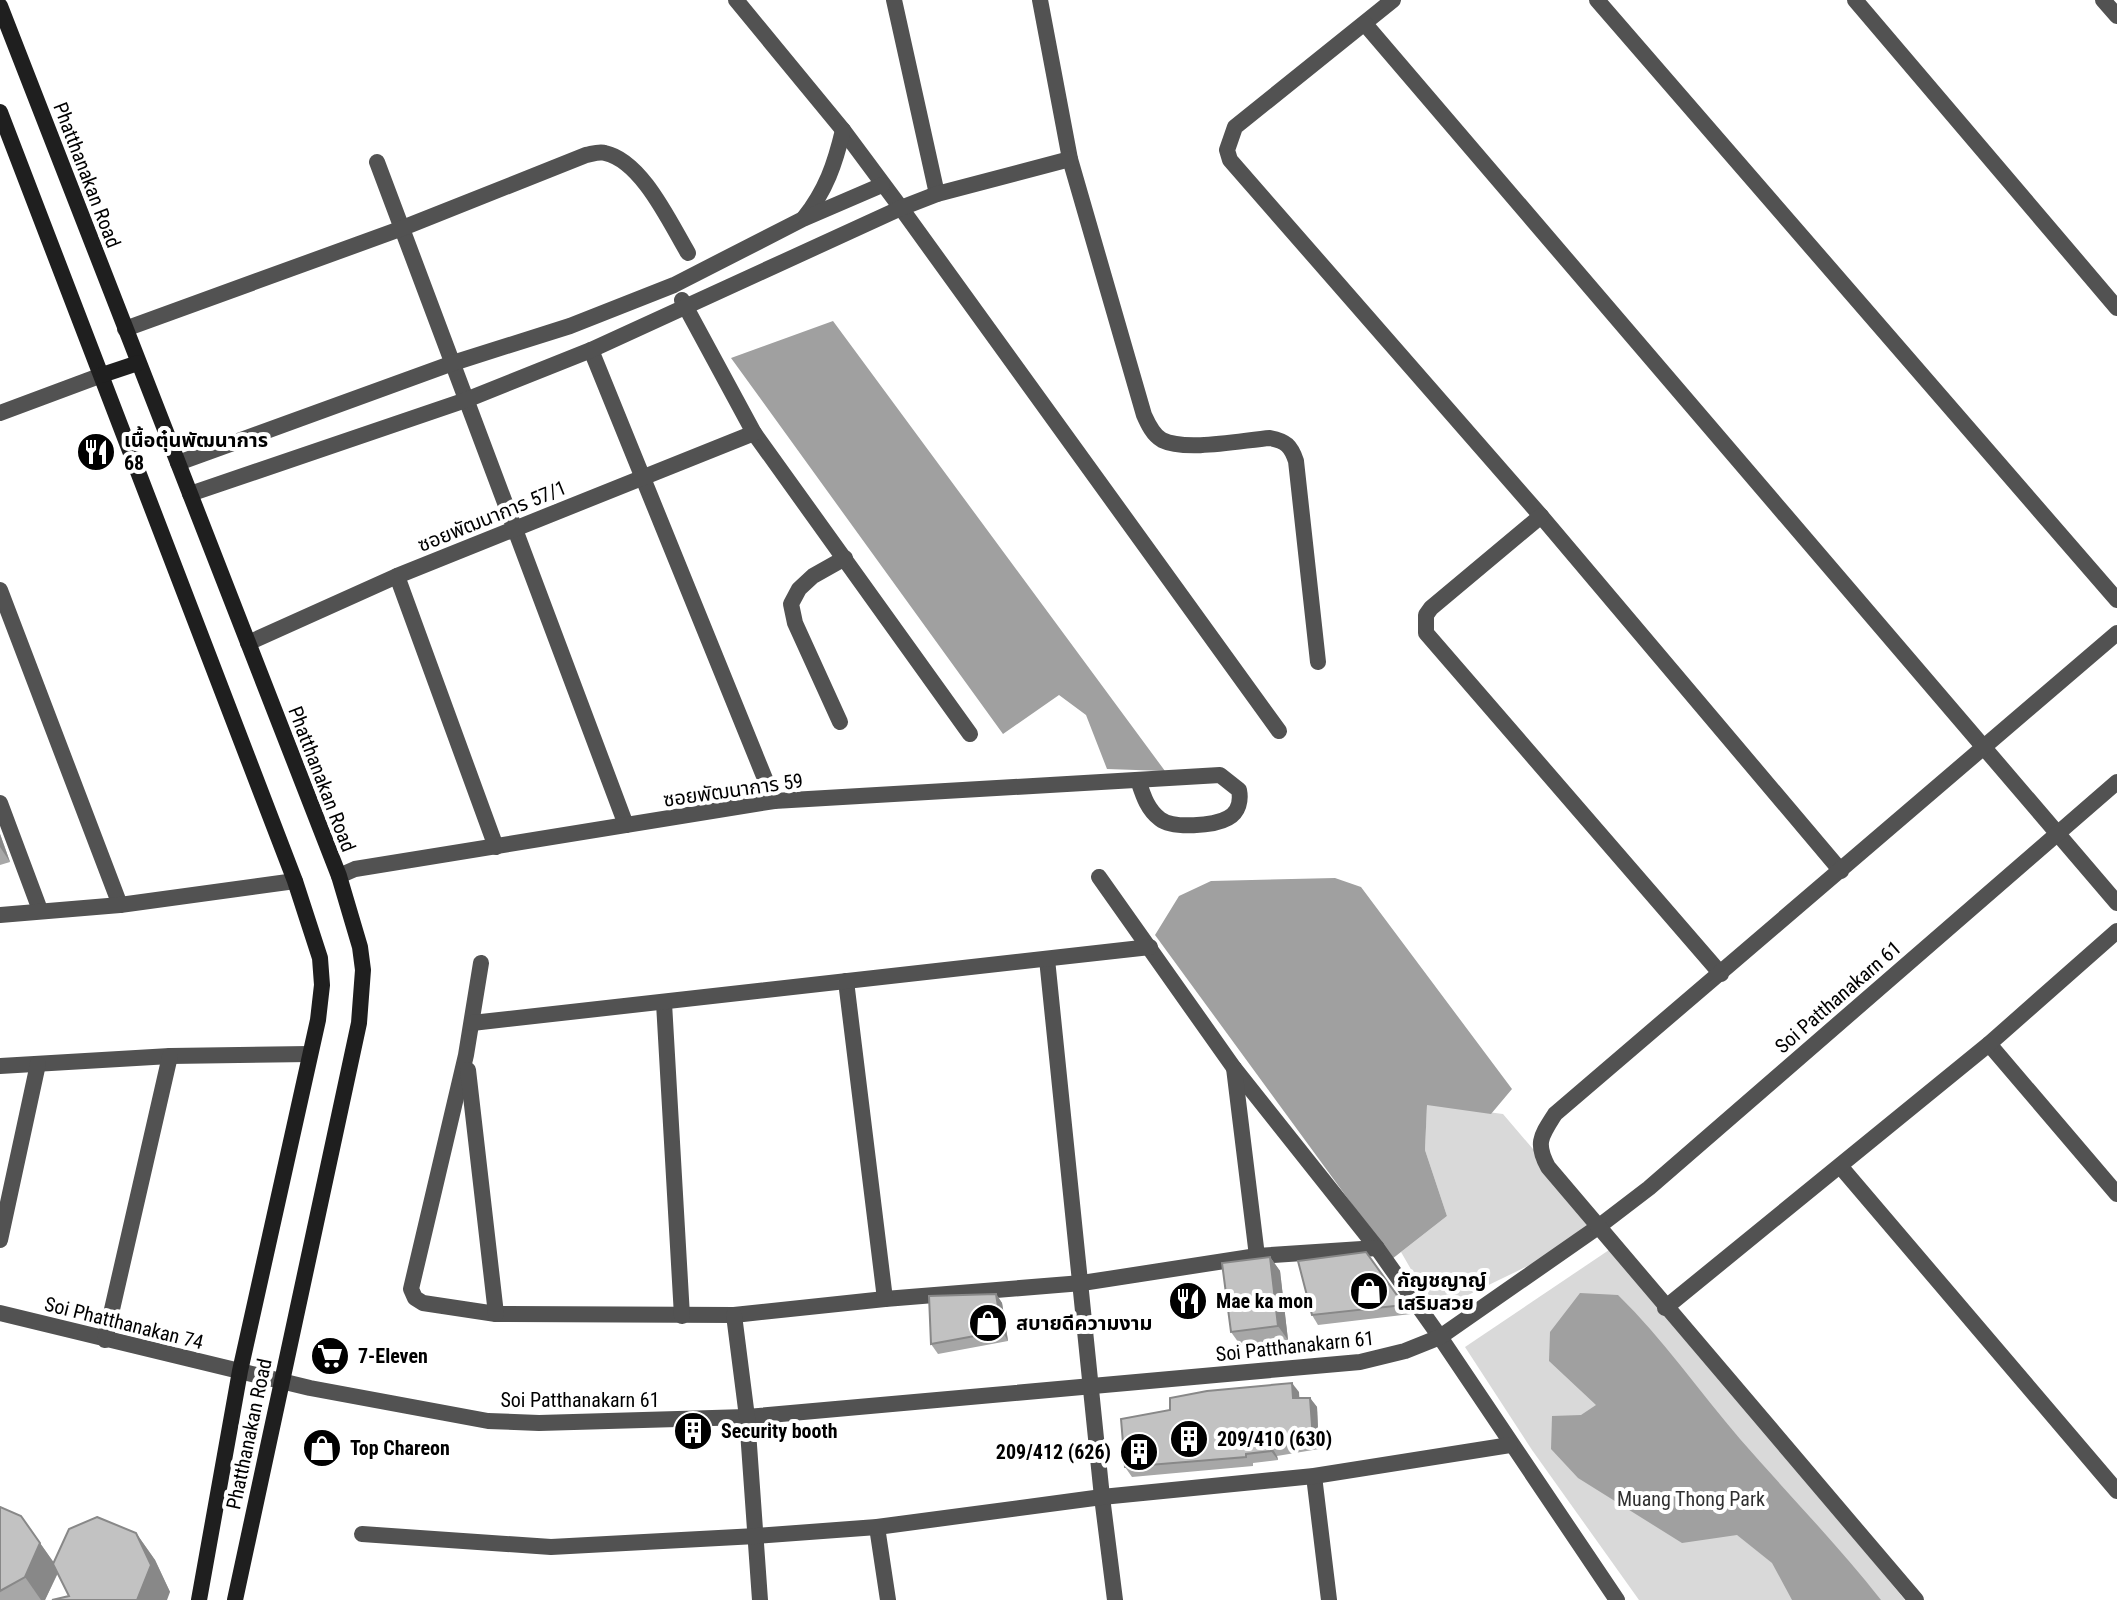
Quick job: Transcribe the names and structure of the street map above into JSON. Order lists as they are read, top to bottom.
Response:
{
  "streets": {
    "main road": ["Phatthanakan Road"],
    "street": [
      "ซอยพัฒนาการ 57/1",
      "ซอยพัฒนาการ 59",
      "Soi Patthanakarn 61",
      "Soi Phatthanakan 74"
    ]
  },
  "crossings": [
    ["Phatthanakan Road", "ซอยพัฒนาการ 57/1"],
    ["Phatthanakan Road", "ซอยพัฒนาการ 59"],
    ["Phatthanakan Road", "Soi Patthanakarn 61"],
    ["Phatthanakan Road", "Soi Phatthanakan 74"],
    ["Soi Patthanakarn 61", "Soi Phatthanakan 74"]
  ],
  "parks": ["Muang Thong Park"],
  "places": {
    "restaurant": ["เนื้อตุ๋นพัฒนาการ 68", "Mae ka mon"],
    "shop": ["กัญชญาญ์ เสริมสวย", "สบายดีความงาม", "Top Chareon"],
    "supermarket": ["7-Eleven"],
    "building": ["Security booth", "209/410 (630)", "209/412 (626)"]
  }
}
